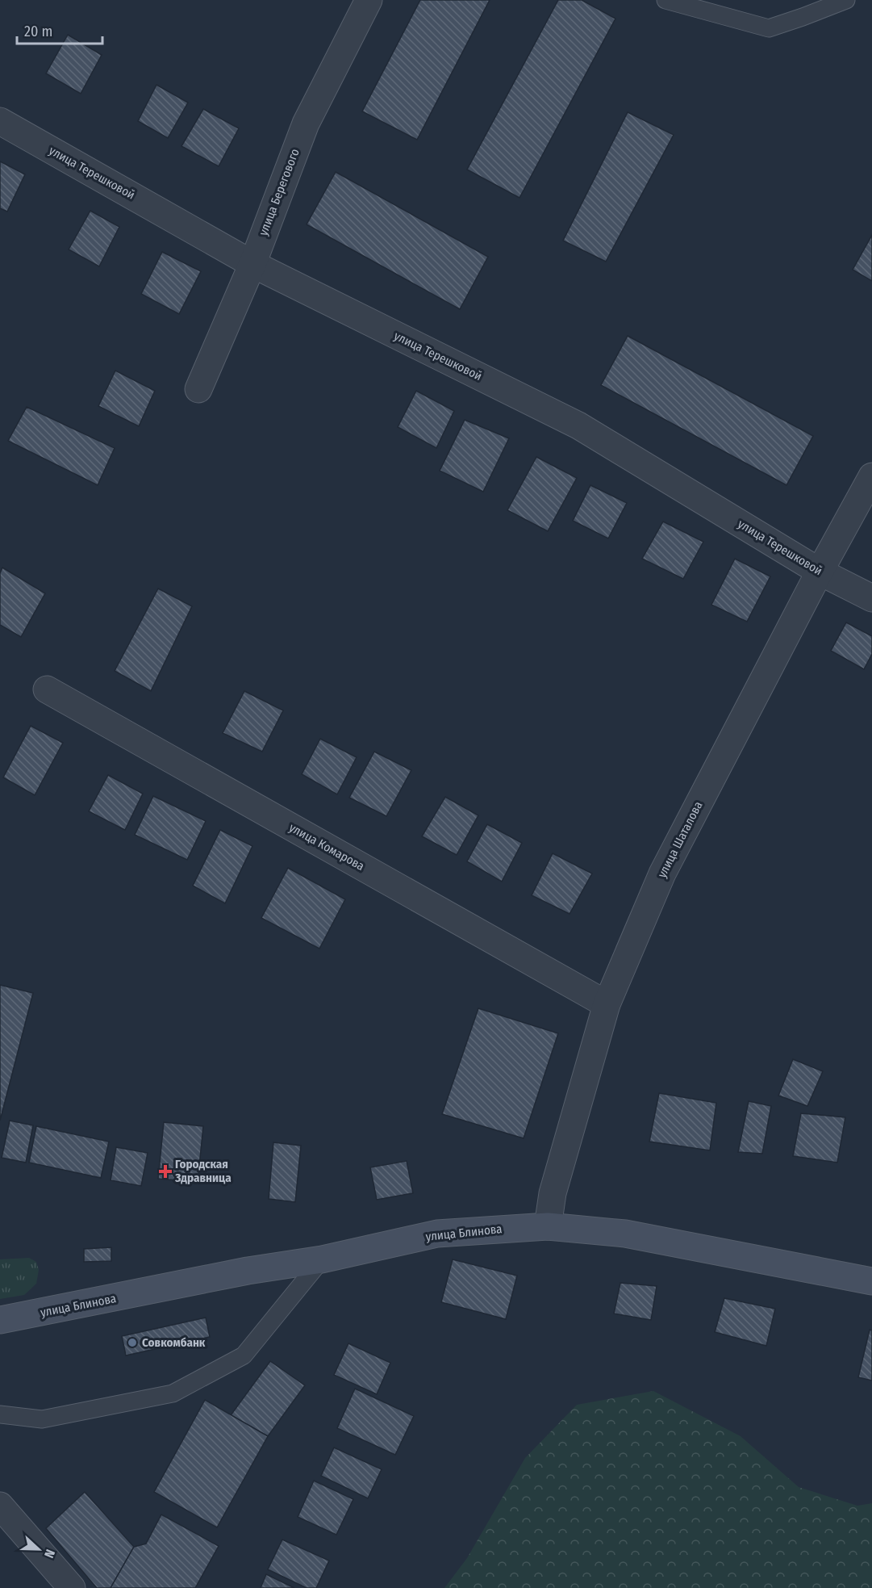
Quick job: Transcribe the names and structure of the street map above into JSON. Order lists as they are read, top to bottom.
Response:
{
  "streets": {
    "main road": ["улица Блинова"],
    "street": [
      "улица Терешковой",
      "улица Берегового",
      "улица Шаталова",
      "улица Комарова"
    ]
  },
  "crossings": [
    ["улица Терешковой", "улица Берегового"],
    ["улица Терешковой", "улица Шаталова"],
    ["улица Шаталова", "улица Комарова"],
    ["улица Шаталова", "улица Блинова"]
  ],
  "places": {
    "health": ["Городская Здравница"],
    "other": ["Совкомбанк"]
  },
  "scale_bar": "20 m",
  "north": "right"
}
